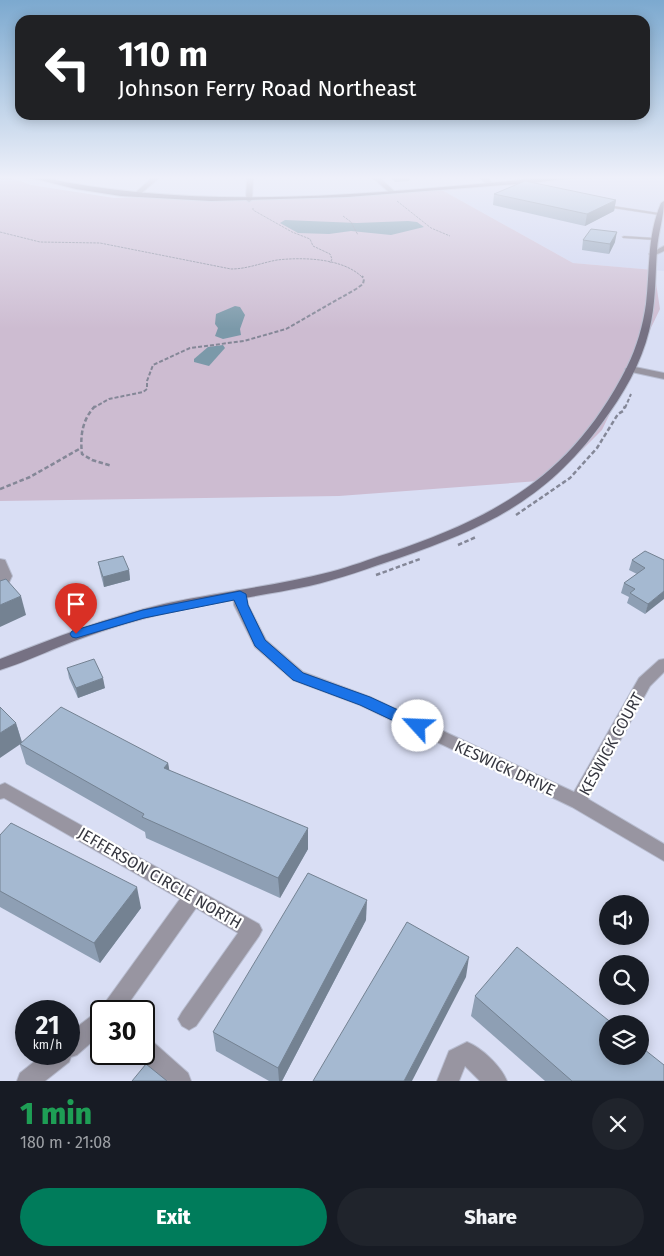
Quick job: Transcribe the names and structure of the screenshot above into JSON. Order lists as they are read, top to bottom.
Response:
{
  "streets": {
    "street": ["KESWICK COURT", "KESWICK DRIVE", "JEFFERSON CIRCLE NORTH"]
  },
  "crossings": [
    ["KESWICK COURT", "KESWICK DRIVE"]
  ],
  "page": {
    "turn": ["110 m", "Johnson Ferry Road Northeast"],
    "speed": "21 km/h",
    "limit": "30",
    "heading": ["1 min", "180 m · 21:08"],
    "buttons": ["Exit", "Share"]
  }
}
